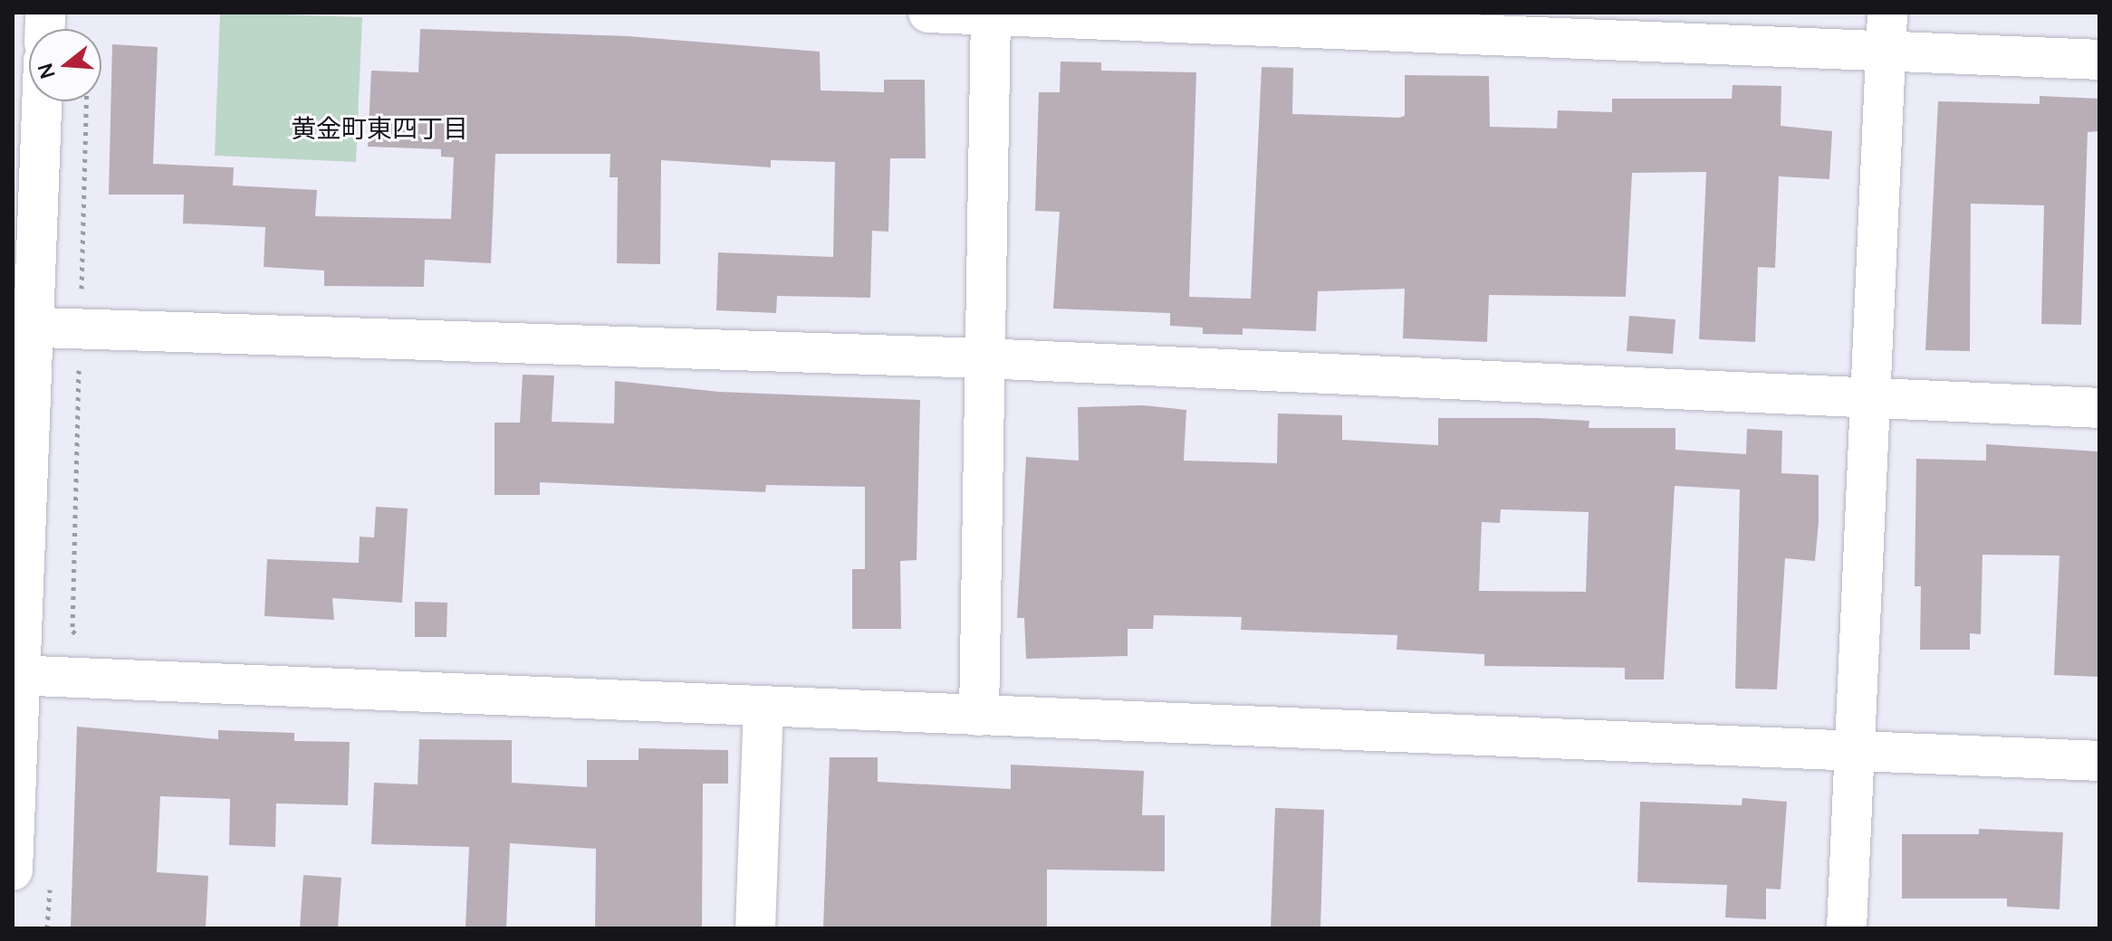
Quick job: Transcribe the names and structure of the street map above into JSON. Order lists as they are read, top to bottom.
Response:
{
  "districts": ["黄金町東四丁目"],
  "north": "left"
}
